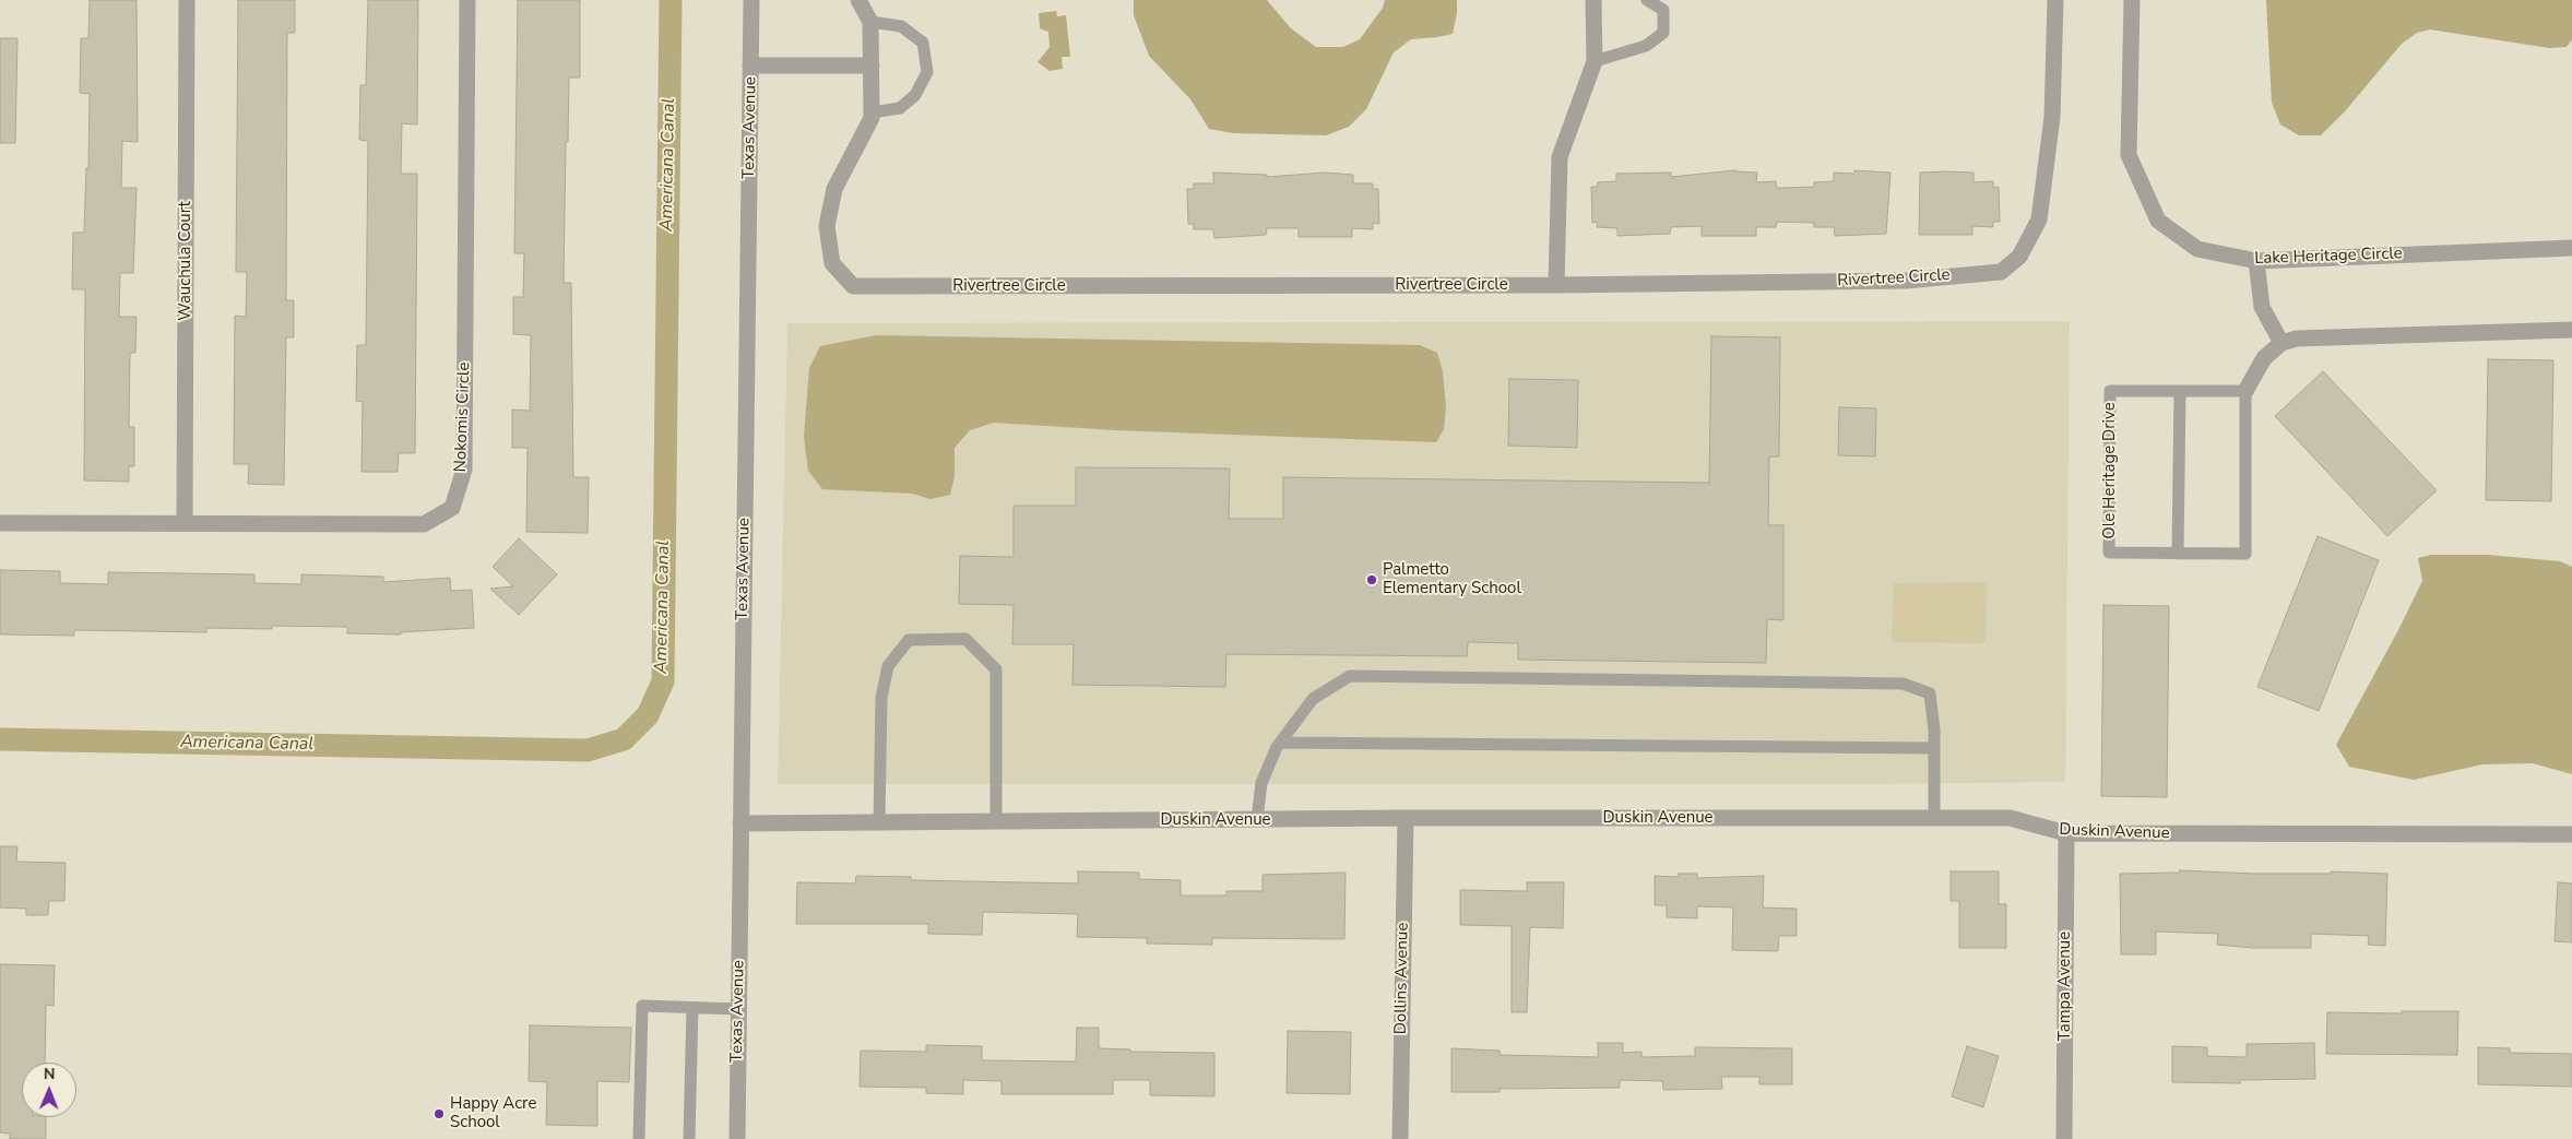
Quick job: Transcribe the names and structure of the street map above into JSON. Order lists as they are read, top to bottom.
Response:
{
  "streets": {
    "street": [
      "Texas Avenue",
      "Lake Heritage Circle",
      "Wauchula Court",
      "Rivertree Circle",
      "Nokomis Circle",
      "Ole Heritage Drive",
      "Duskin Avenue",
      "Dollins Avenue",
      "Tampa Avenue"
    ]
  },
  "crossings": [
    ["Texas Avenue", "Duskin Avenue"],
    ["Wauchula Court", "Nokomis Circle"],
    ["Duskin Avenue", "Dollins Avenue"],
    ["Duskin Avenue", "Tampa Avenue"]
  ],
  "water": ["Americana Canal"],
  "places": ["Palmetto Elementary School", "Happy Acre School"],
  "north": "top"
}
